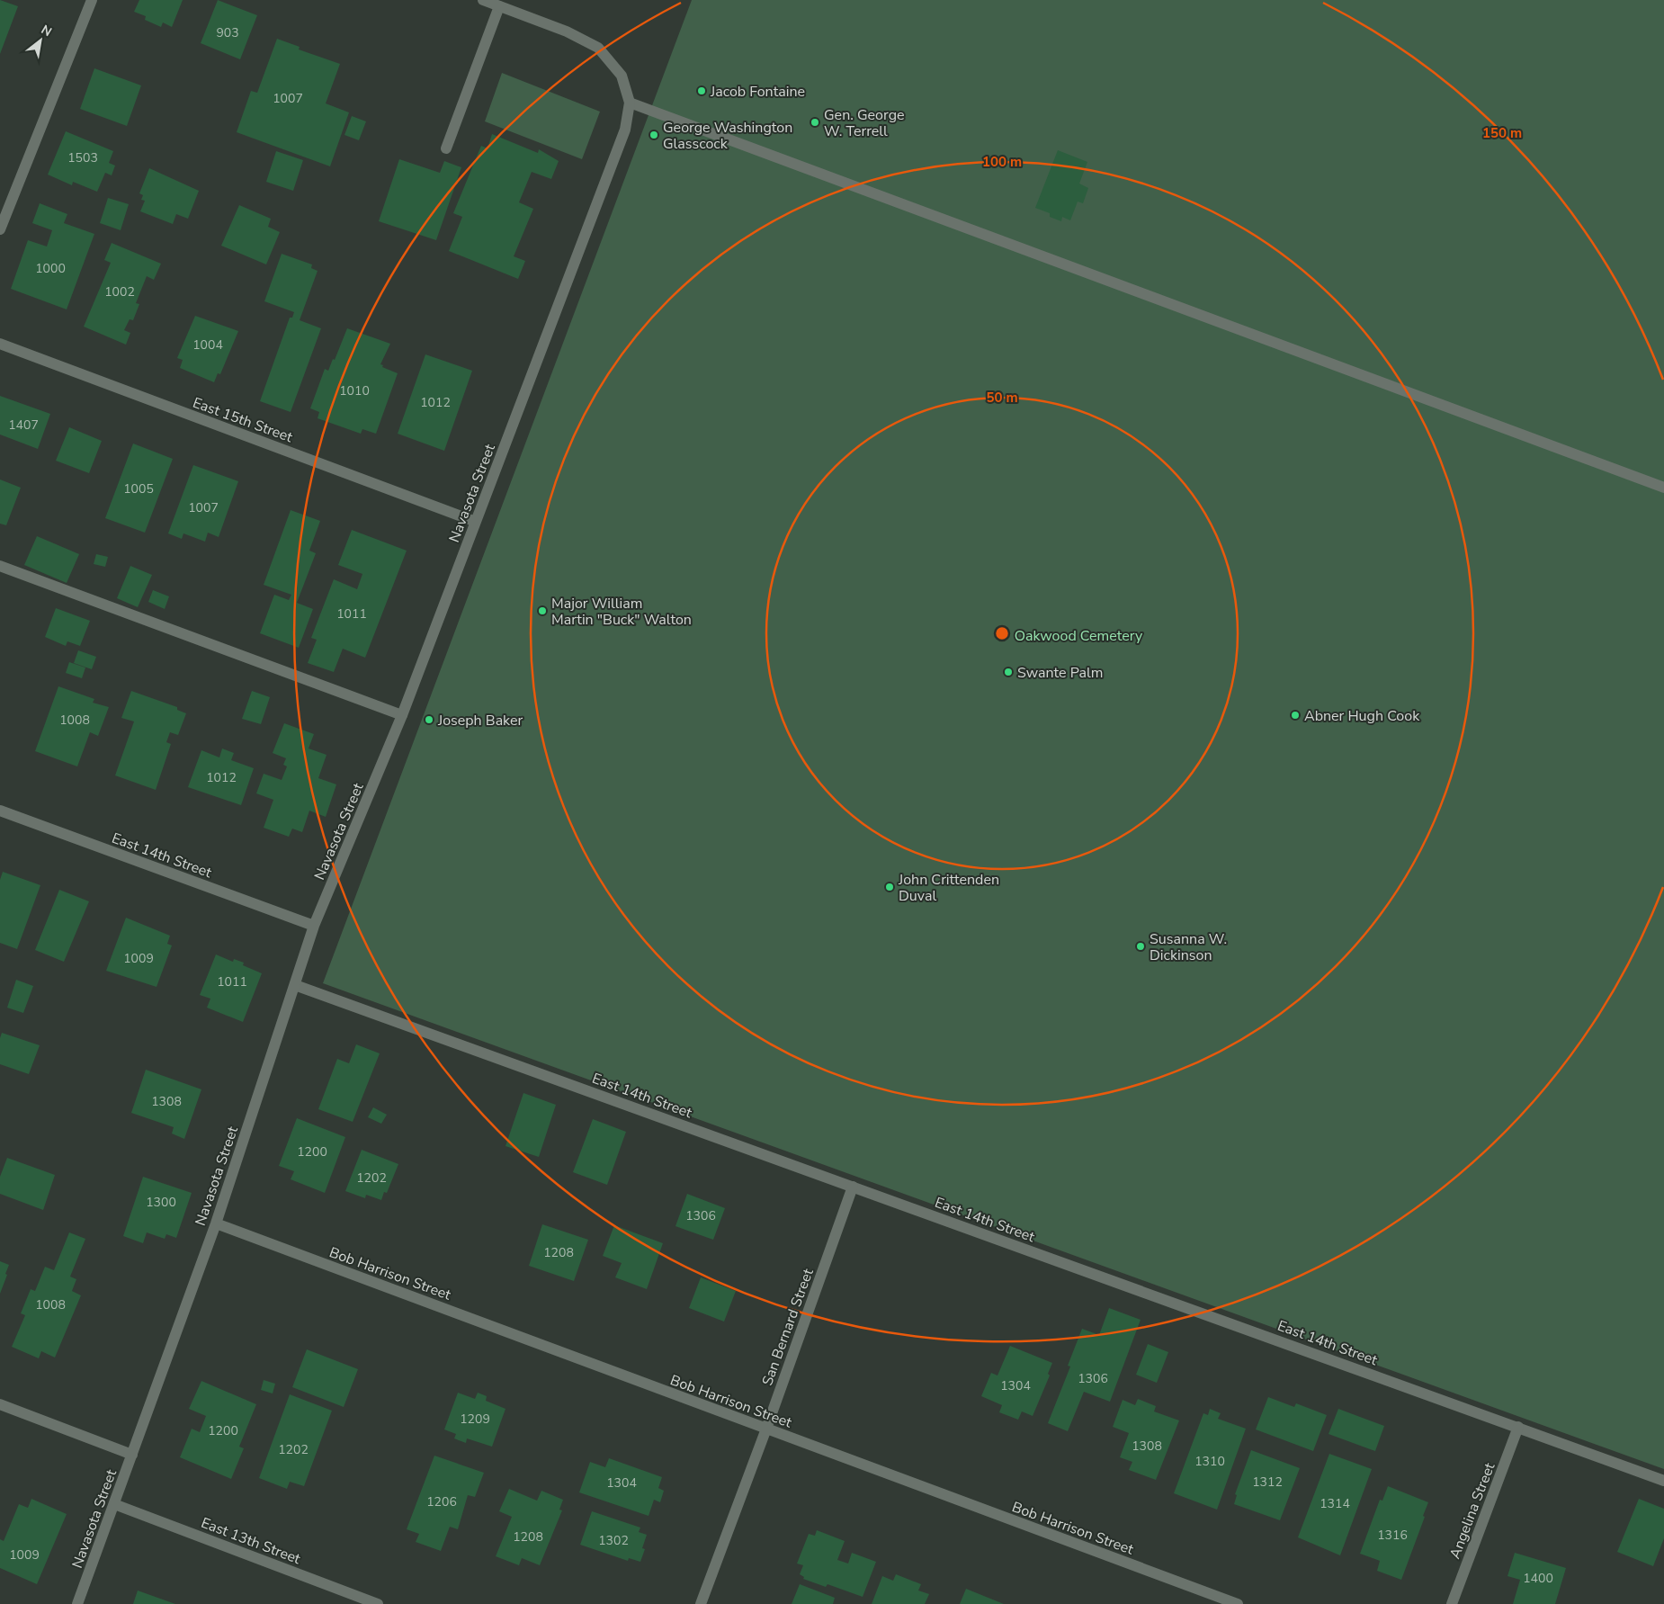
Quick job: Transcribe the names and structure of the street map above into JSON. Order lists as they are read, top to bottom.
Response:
{
  "streets": {
    "street": [
      "East 15th Street",
      "Navasota Street",
      "East 14th Street",
      "Bob Harrison Street",
      "San Bernard Street",
      "Angelina Street",
      "East 13th Street"
    ]
  },
  "crossings": [
    ["East 15th Street", "Navasota Street"],
    ["Navasota Street", "East 14th Street"],
    ["Navasota Street", "Bob Harrison Street"],
    ["Navasota Street", "East 13th Street"],
    ["East 14th Street", "San Bernard Street"],
    ["East 14th Street", "Angelina Street"],
    ["Bob Harrison Street", "San Bernard Street"]
  ],
  "parks": ["Oakwood Cemetery"],
  "places": [
    "Jacob Fontaine",
    "Gen. George W. Terrell",
    "George Washington Glasscock",
    "Major William Martin \"Buck\" Walton",
    "Swante Palm",
    "Abner Hugh Cook",
    "Joseph Baker",
    "John Crittenden Duval",
    "Susanna W. Dickinson"
  ],
  "house_numbers": [
    "903",
    "1007",
    "1503",
    "1000",
    "1002",
    "1004",
    "1010",
    "1012",
    "1407",
    "1005",
    "1007",
    "1011",
    "1008",
    "1012",
    "1009",
    "1011",
    "1308",
    "1200",
    "1202",
    "1300",
    "1306",
    "1208",
    "1008",
    "1306",
    "1304",
    "1209",
    "1200",
    "1308",
    "1202",
    "1310",
    "1312",
    "1304",
    "1206",
    "1314",
    "1316",
    "1208",
    "1302",
    "1009",
    "1400"
  ],
  "north": "top right",
  "rings": ["150 m", "100 m", "50 m"]
}
